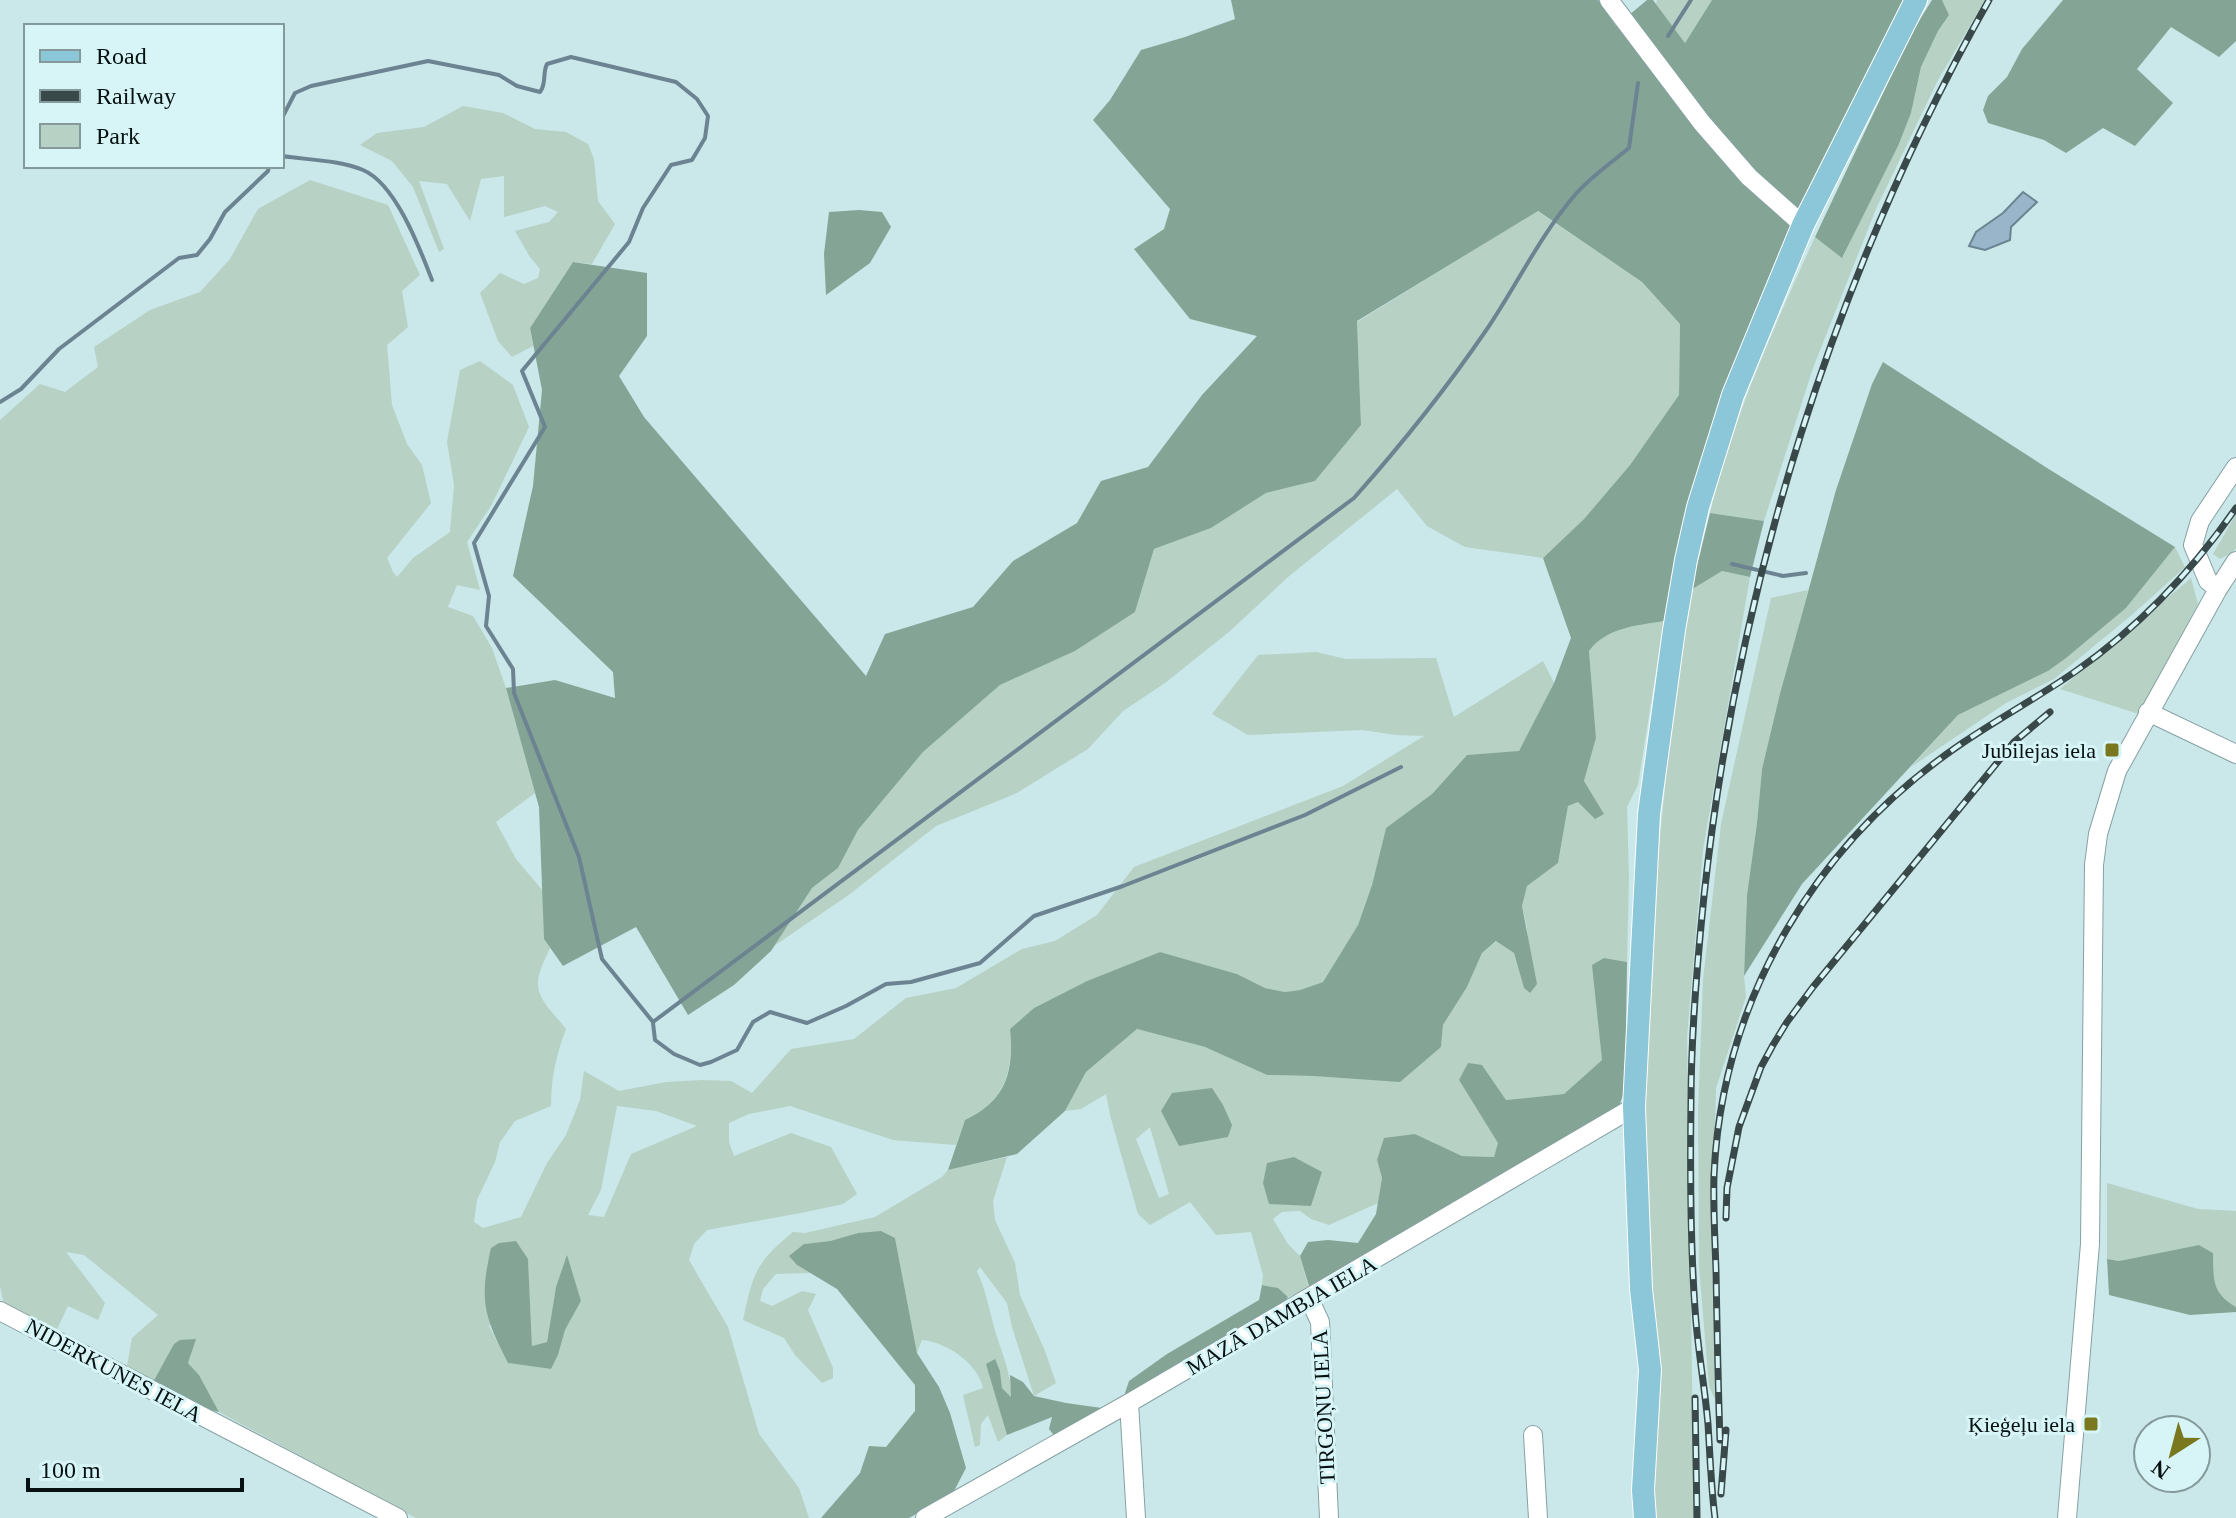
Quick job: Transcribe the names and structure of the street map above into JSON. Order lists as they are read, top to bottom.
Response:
{
  "streets": {
    "street": ["MAZĀ DAMBJA IELA", "NIDERKUNES IELA", "TIRGOŅU IELA"]
  },
  "crossings": [
    ["MAZĀ DAMBJA IELA", "TIRGOŅU IELA"]
  ],
  "places": {
    "transit": ["Jubilejas iela", "Ķieģeļu iela"]
  },
  "legend": ["Road", "Railway", "Park"],
  "scale_bar": "100 m",
  "north": "bottom left"
}
